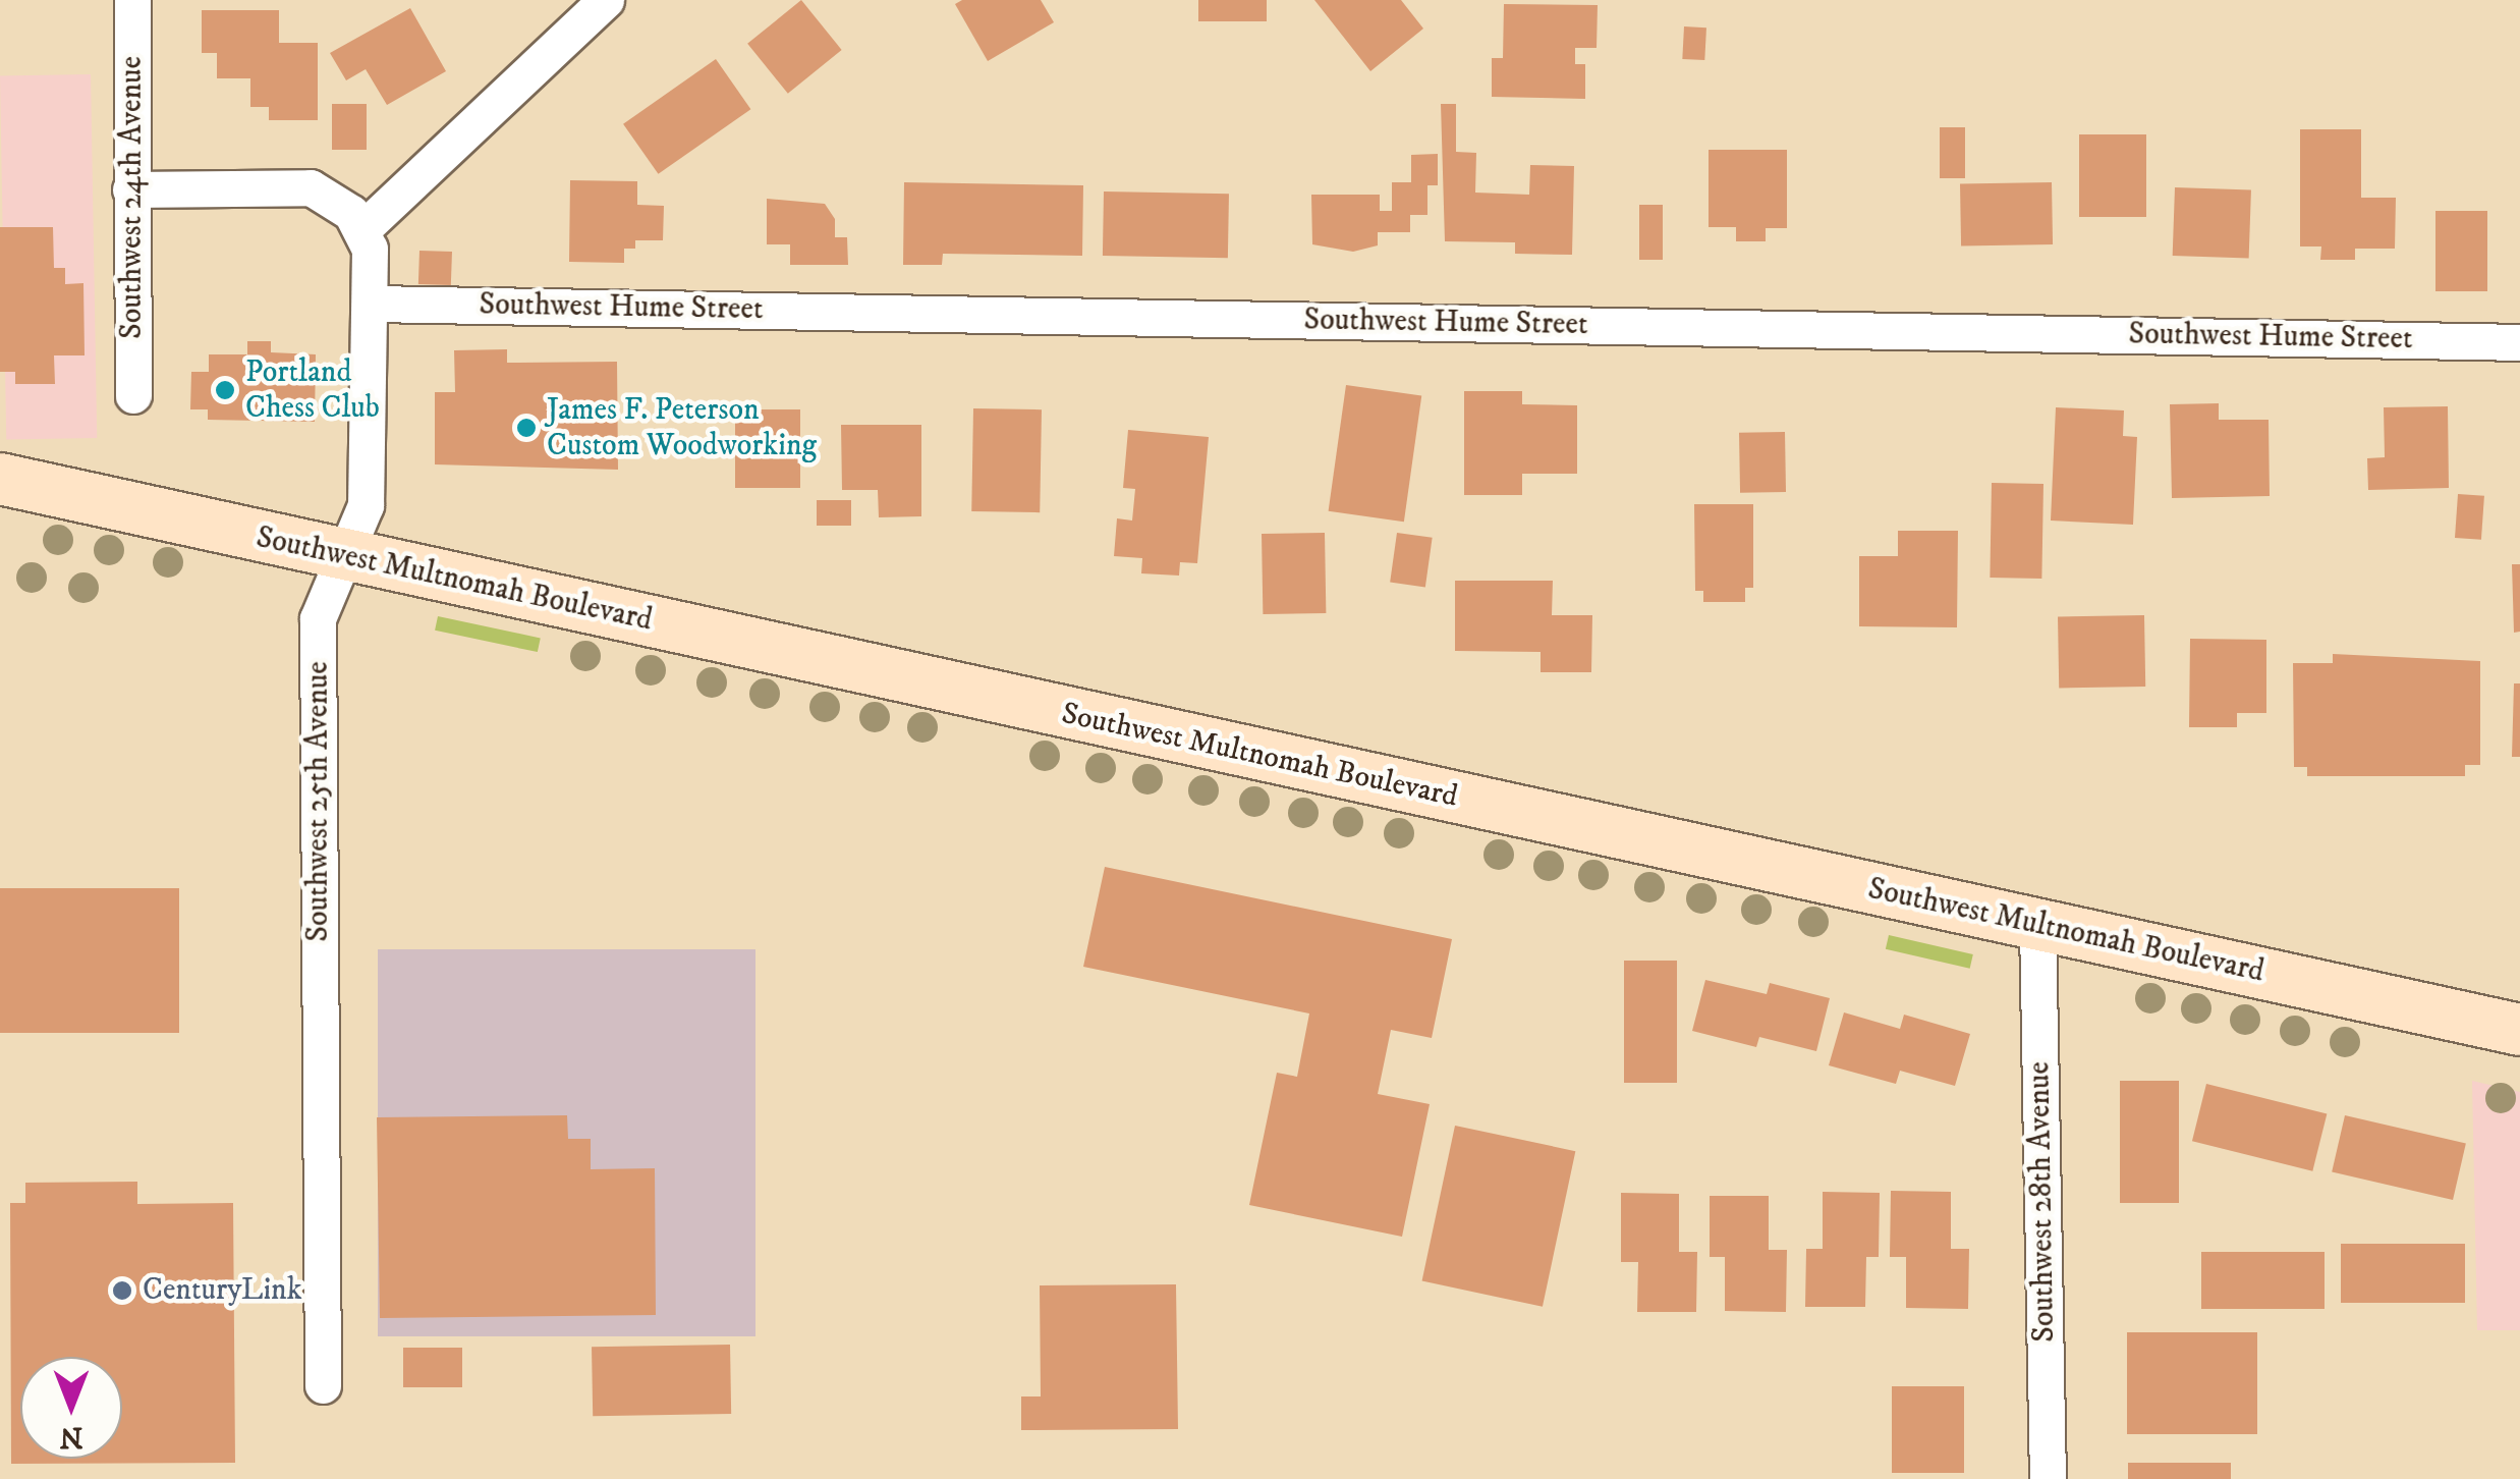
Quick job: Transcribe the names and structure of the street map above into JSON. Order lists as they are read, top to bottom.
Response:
{
  "streets": {
    "main road": ["Southwest Multnomah Boulevard"],
    "street": [
      "Southwest 24th Avenue",
      "Southwest Hume Street",
      "Southwest 25th Avenue",
      "Southwest 28th Avenue"
    ]
  },
  "crossings": [
    ["Southwest Hume Street", "Southwest 25th Avenue"],
    ["Southwest Multnomah Boulevard", "Southwest 25th Avenue"],
    ["Southwest Multnomah Boulevard", "Southwest 28th Avenue"]
  ],
  "places": ["Portland Chess Club", "James F. Peterson Custom Woodworking", "CenturyLink"],
  "north": "bottom"
}
